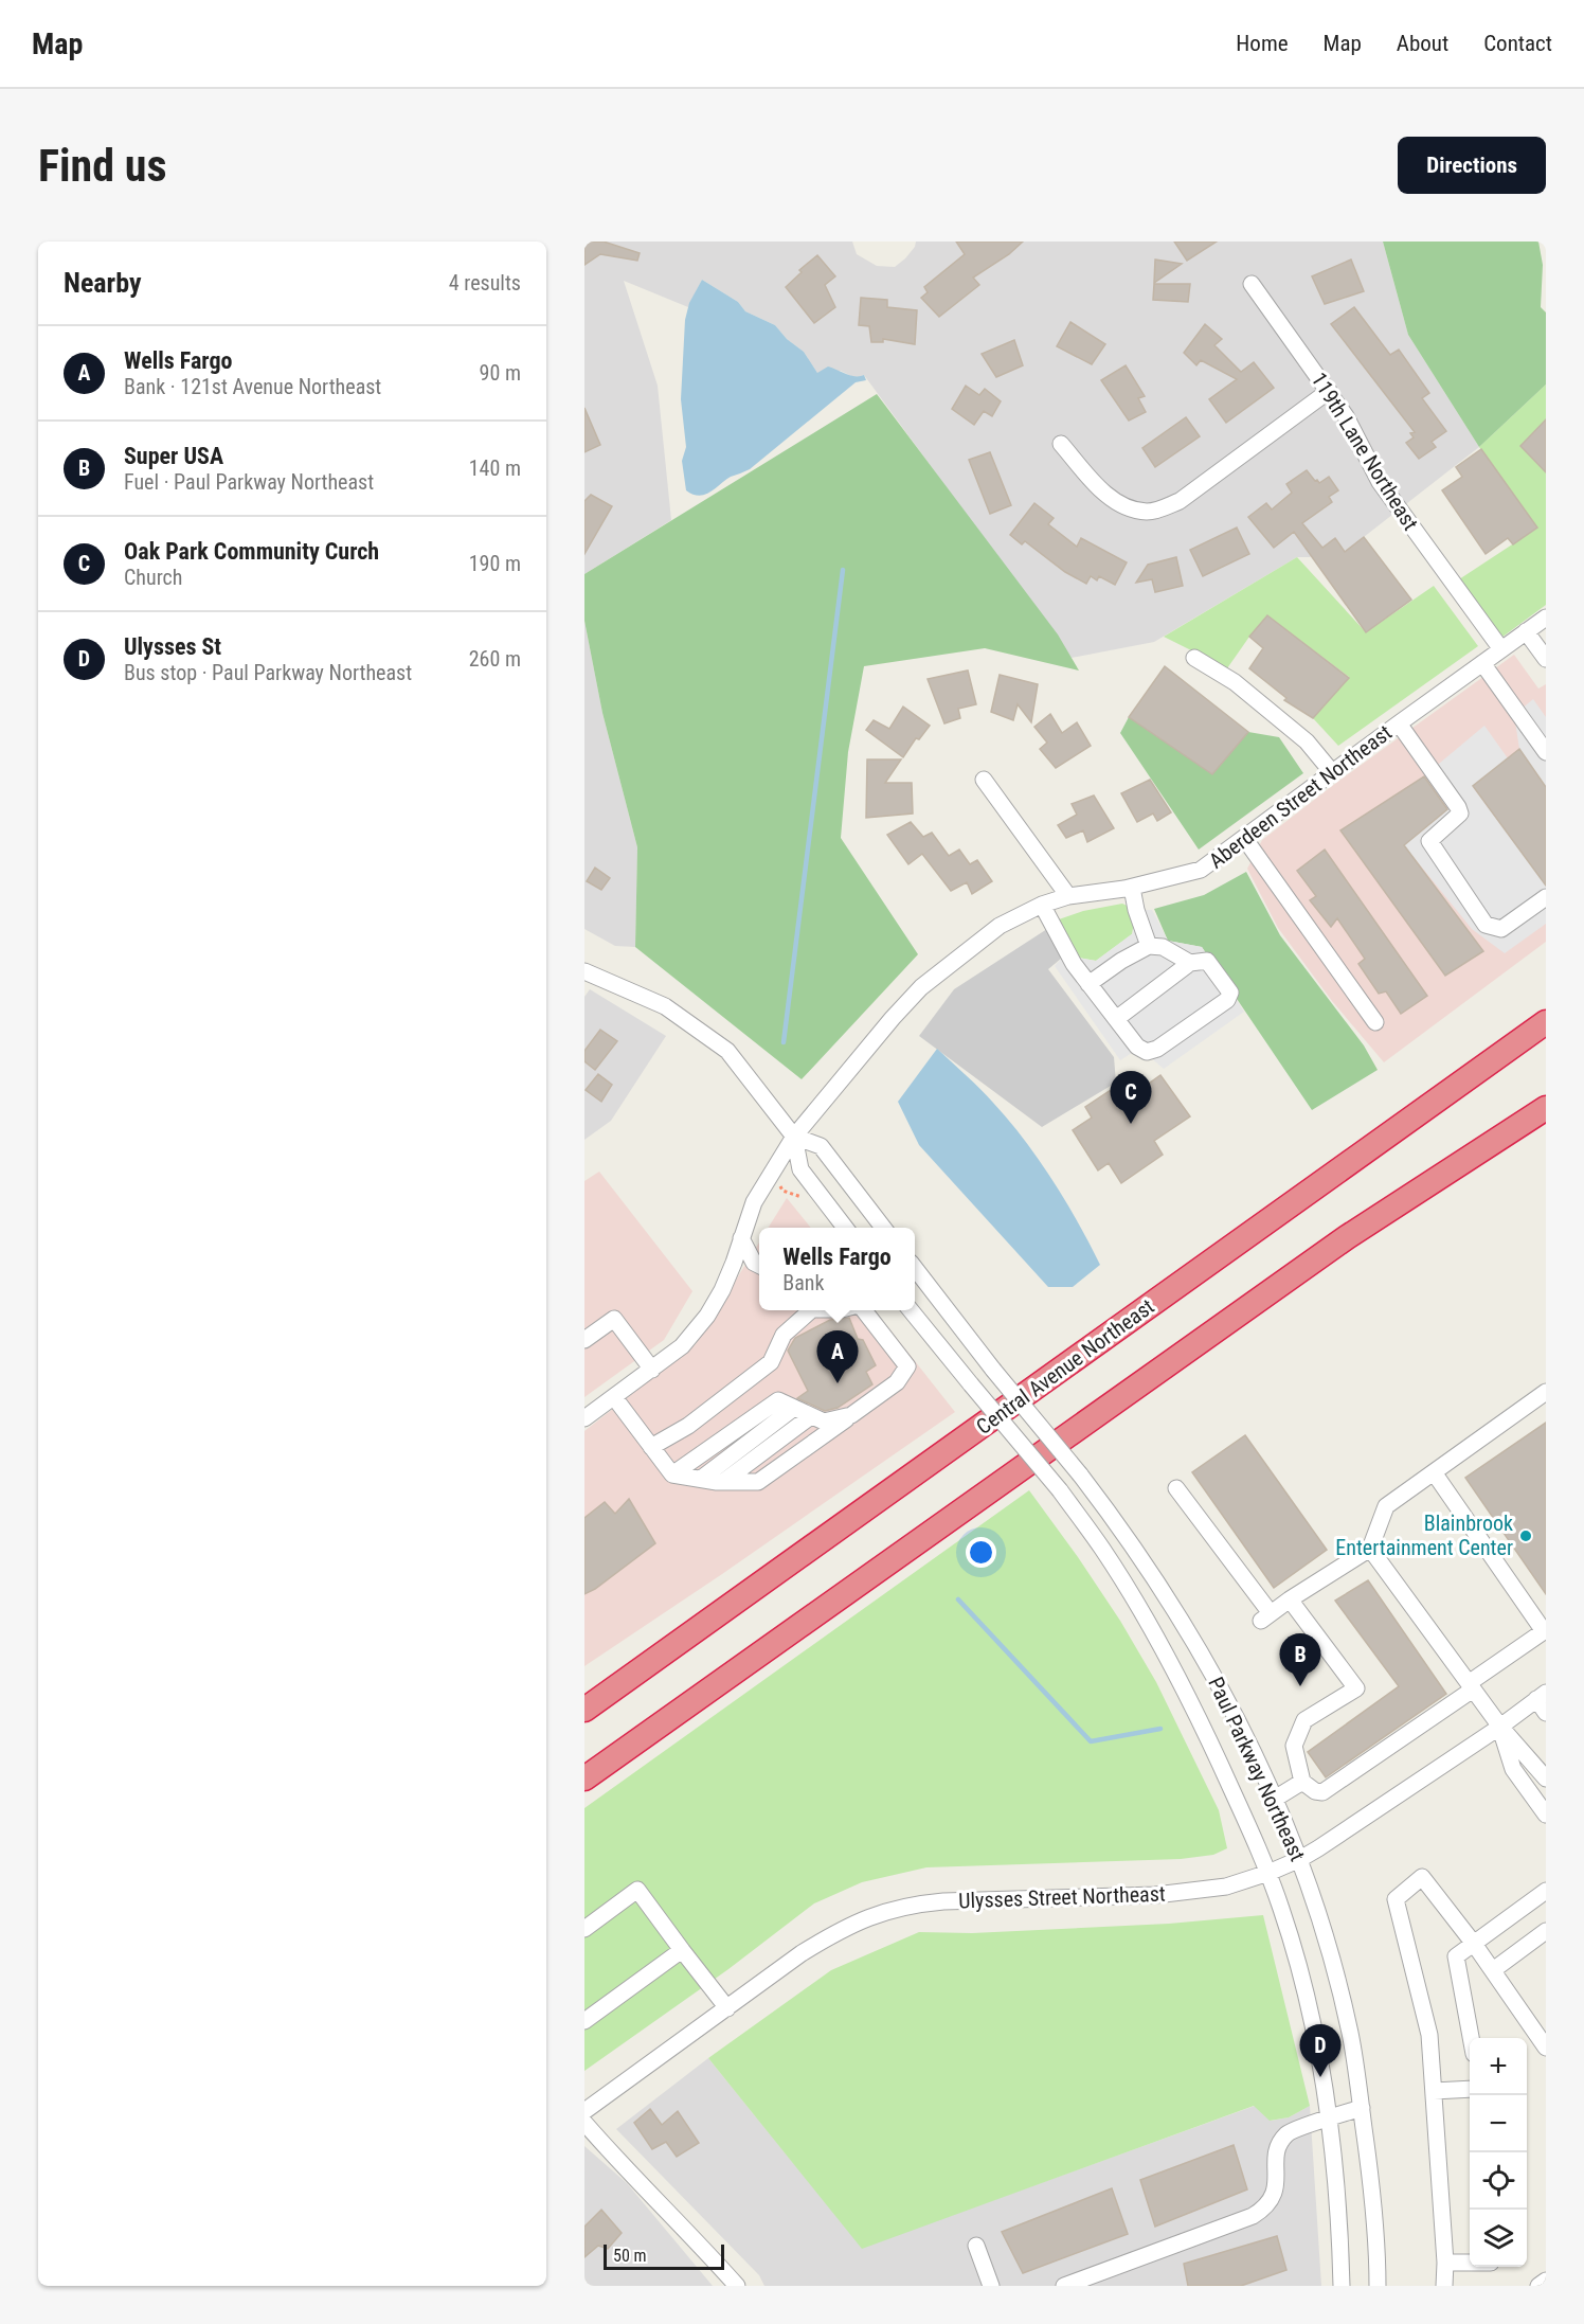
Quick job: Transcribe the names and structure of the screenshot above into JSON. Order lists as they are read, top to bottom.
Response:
{
  "streets": {
    "highway": ["Central Avenue Northeast"],
    "street": [
      "119th Lane Northeast",
      "Aberdeen Street Northeast",
      "Paul Parkway Northeast",
      "Ulysses Street Northeast"
    ]
  },
  "crossings": [
    ["119th Lane Northeast", "Aberdeen Street Northeast"],
    ["Paul Parkway Northeast", "Ulysses Street Northeast"]
  ],
  "places": ["Blainbrook Entertainment Center"],
  "scale_bar": "50 m",
  "page": {
    "header": "Map",
    "nav": [
      "Home",
      "Map",
      "About",
      "Contact"
    ],
    "buttons": "Directions",
    "title": "Find us",
    "heading": ["Nearby", "4 results"],
    "list": [
      {
        "mark": "A",
        "name": "Wells Fargo",
        "note": "Bank · 121st Avenue Northeast",
        "value": "90 m"
      },
      {
        "mark": "B",
        "name": "Super USA",
        "note": "Fuel · Paul Parkway Northeast",
        "value": "140 m"
      },
      {
        "mark": "C",
        "name": "Oak Park Community Curch",
        "note": "Church",
        "value": "190 m"
      },
      {
        "mark": "D",
        "name": "Ulysses St",
        "note": "Bus stop · Paul Parkway Northeast",
        "value": "260 m"
      }
    ],
    "pins": [
      "C",
      "A",
      "B",
      "D"
    ],
    "popup": ["Wells Fargo", "Bank"],
    "map_buttons": ["+", "−"],
    "scale": "50 m"
  }
}
